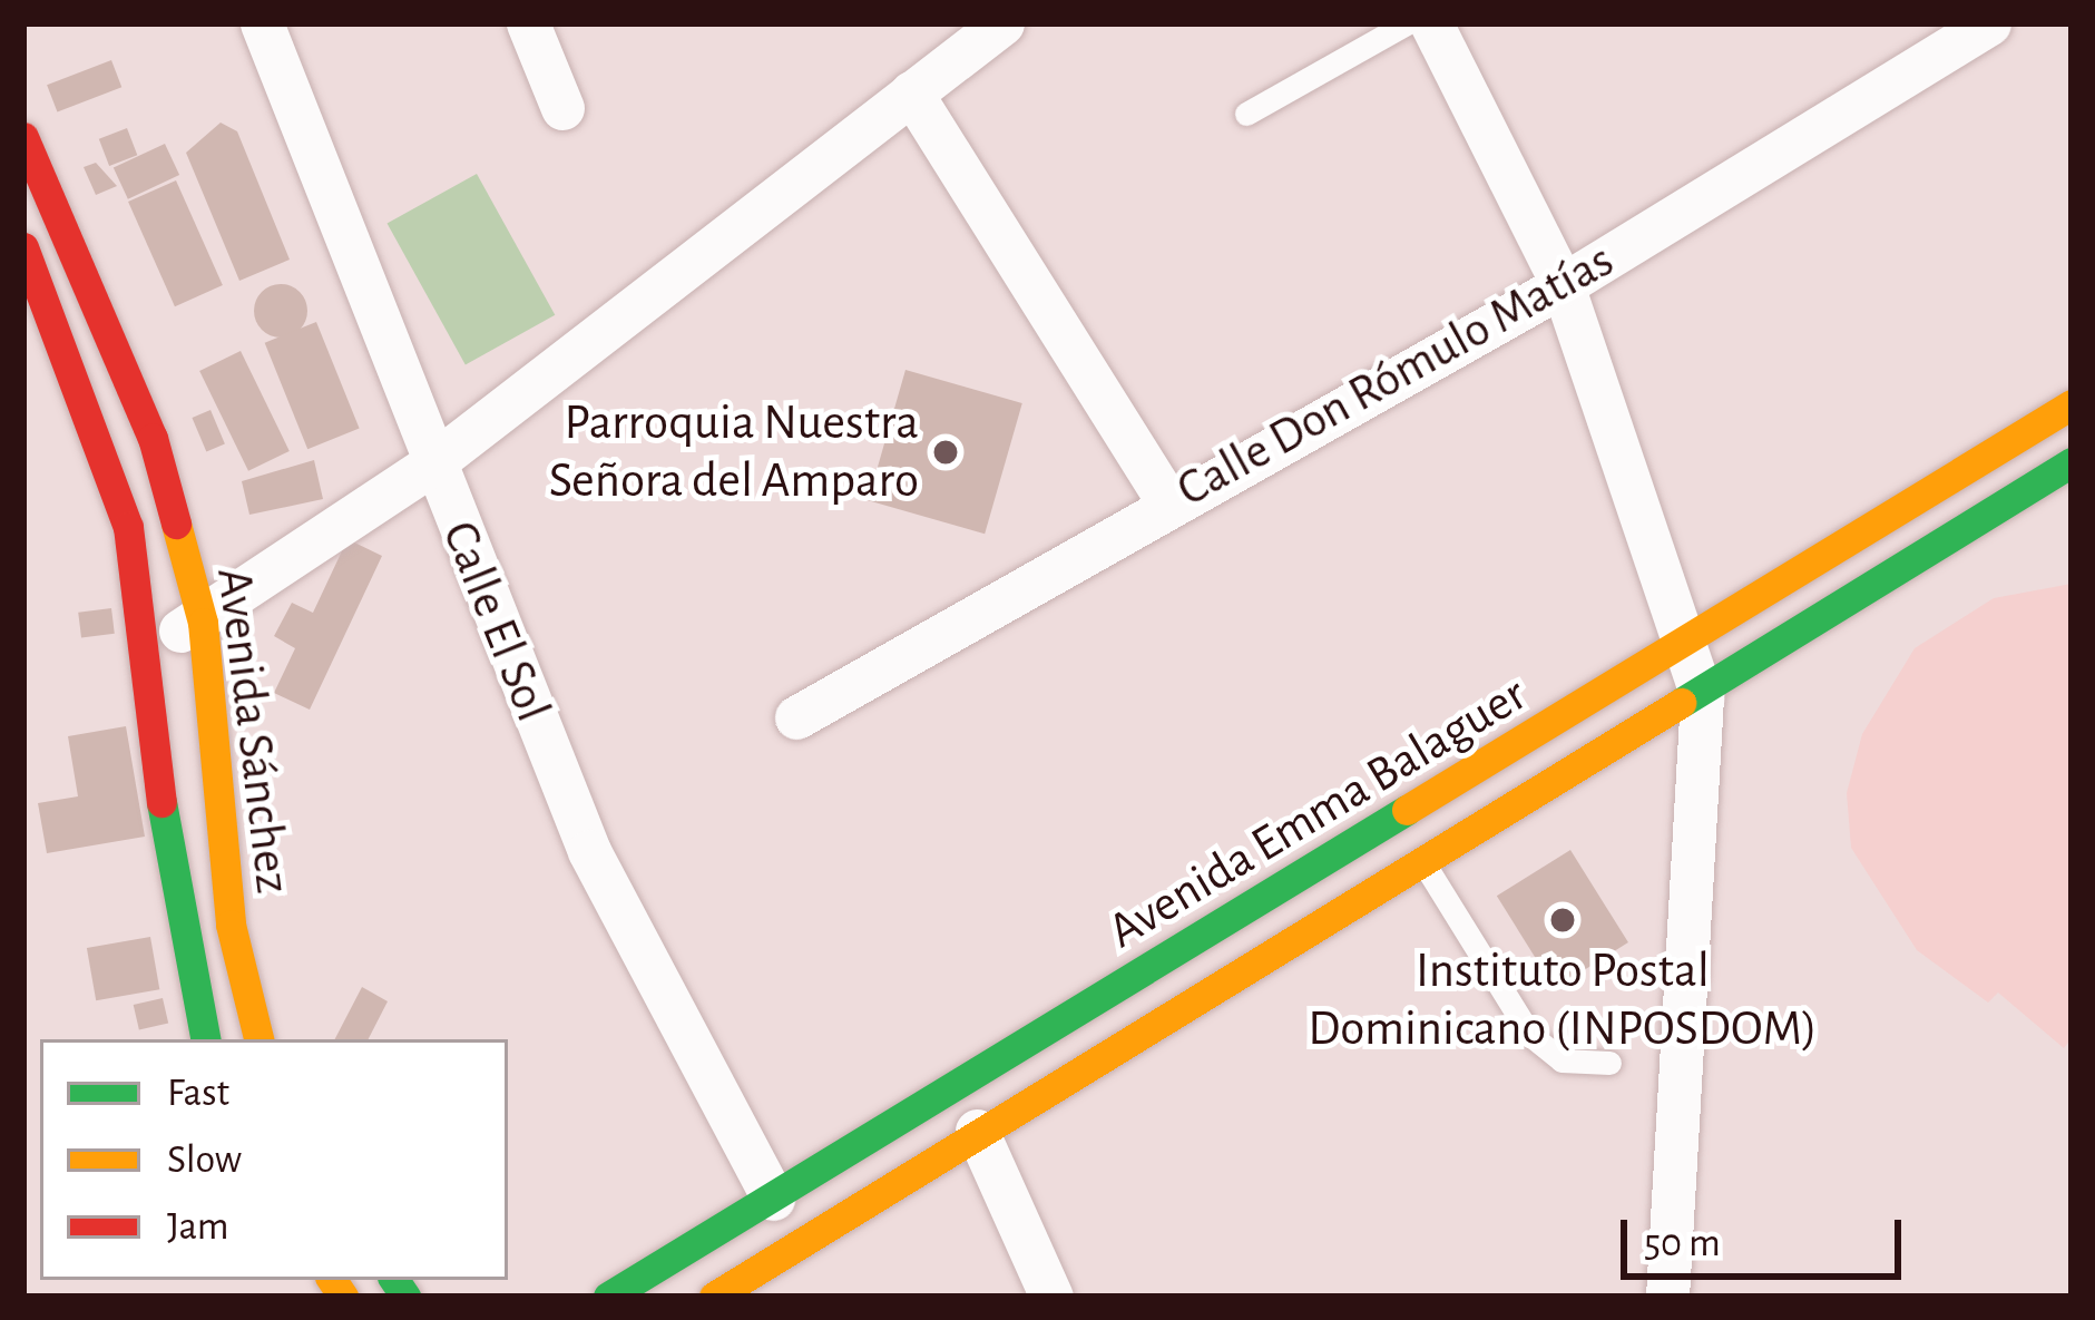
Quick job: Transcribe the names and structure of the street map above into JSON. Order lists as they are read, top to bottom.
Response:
{
  "streets": {
    "street": [
      "Calle Don Rómulo Matías",
      "Calle El Sol",
      "Avenida Sánchez",
      "Avenida Emma Balaguer"
    ]
  },
  "crossings": [
    ["Calle El Sol", "Avenida Emma Balaguer"]
  ],
  "places": ["Parroquia Nuestra Señora del Amparo", "Instituto Postal Dominicano (INPOSDOM)"],
  "legend": ["Fast", "Slow", "Jam"],
  "scale_bar": "50 m"
}
